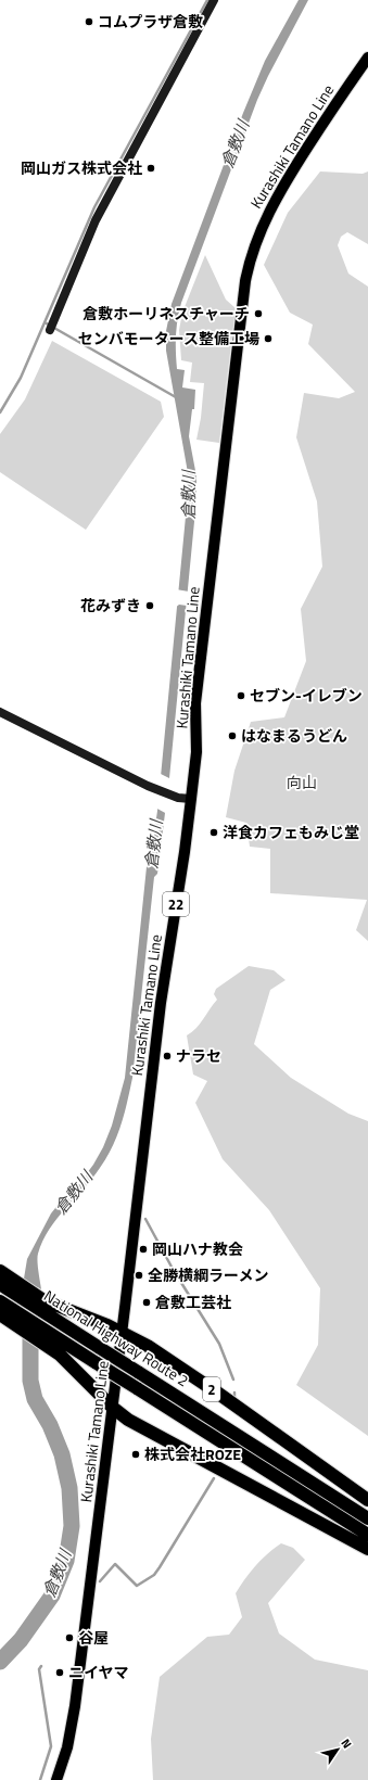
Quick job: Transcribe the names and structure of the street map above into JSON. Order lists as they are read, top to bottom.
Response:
{
  "streets": {
    "highway": ["National Highway Route 2", "2"],
    "main road": ["Kurashiki Tamano Line", "22"]
  },
  "crossings": [
    ["Kurashiki Tamano Line", "2"],
    ["National Highway Route 2", "2"]
  ],
  "water": ["倉敷川"],
  "parks": ["向山"],
  "places": [
    "コムプラザ倉敷",
    "岡山ガス株式会社",
    "倉敷ホーリネスチャーチ",
    "センバモータース整備工場",
    "花みずき",
    "セブン-イレブン",
    "はなまるうどん",
    "洋食カフェもみじ堂",
    "ナラセ",
    "岡山ハナ教会",
    "全勝横綱ラーメン",
    "倉敷工芸社",
    "株式会社ROZE",
    "谷屋",
    "ニイヤマ"
  ],
  "north": "top right"
}
